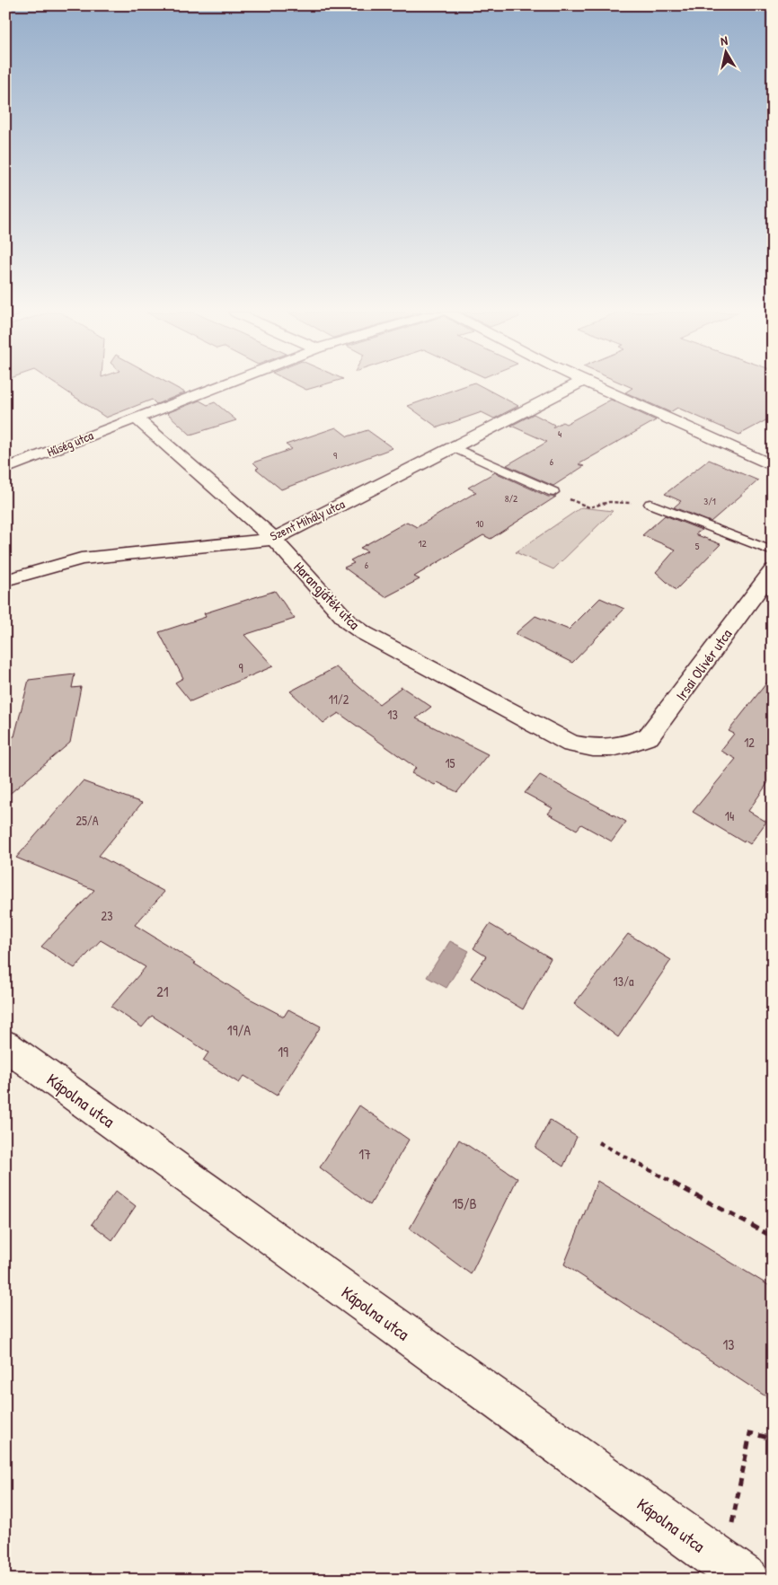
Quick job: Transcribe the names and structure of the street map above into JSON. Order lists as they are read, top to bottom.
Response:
{
  "streets": {
    "street": [
      "Hűség utca",
      "Szent Mihály utca",
      "Harangjáték utca",
      "Irsai Olivér utca",
      "Kápolna utca"
    ]
  },
  "crossings": [
    ["Hűség utca", "Harangjáték utca"],
    ["Szent Mihály utca", "Harangjáték utca"],
    ["Harangjáték utca", "Irsai Olivér utca"]
  ],
  "house_numbers": [
    "4",
    "9",
    "6",
    "8/2",
    "3/1",
    "10",
    "12",
    "5",
    "6",
    "9",
    "11/2",
    "13",
    "12",
    "15",
    "14",
    "25/A",
    "23",
    "13/a",
    "21",
    "19/A",
    "19",
    "17",
    "15/B",
    "13"
  ],
  "north": "top"
}
